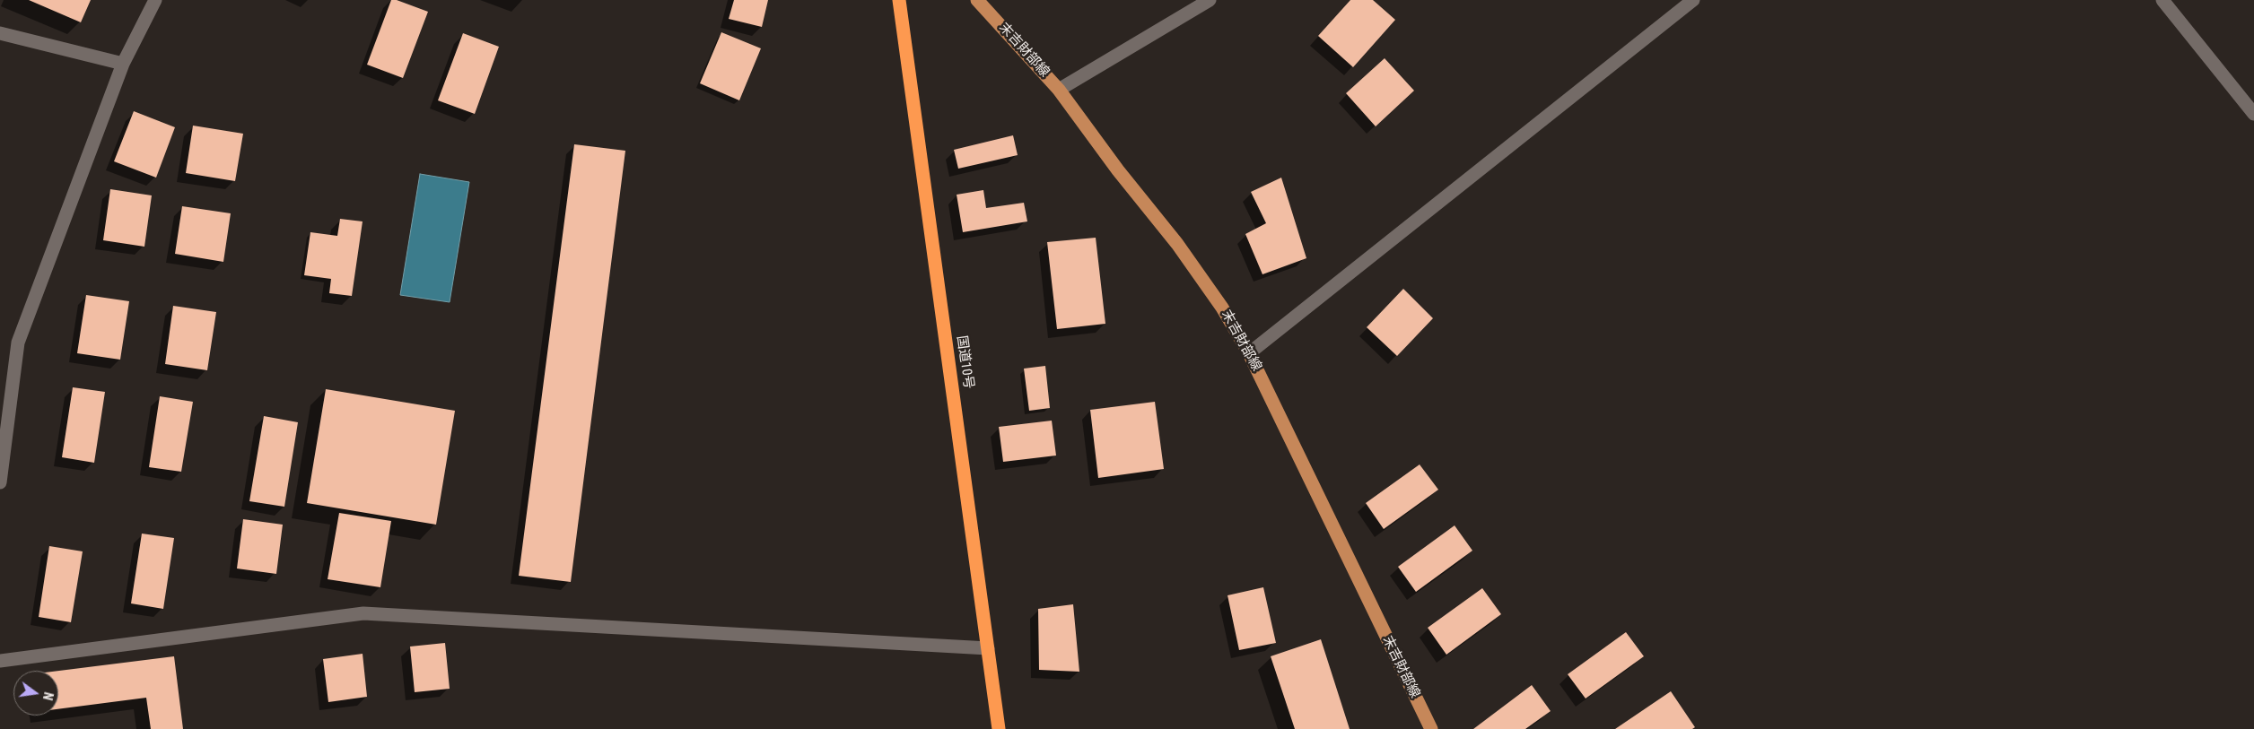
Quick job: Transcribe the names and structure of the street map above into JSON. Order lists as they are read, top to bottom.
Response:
{
  "streets": {
    "highway": ["国道10号"],
    "main road": ["末吉財部線"]
  },
  "north": "right"
}
